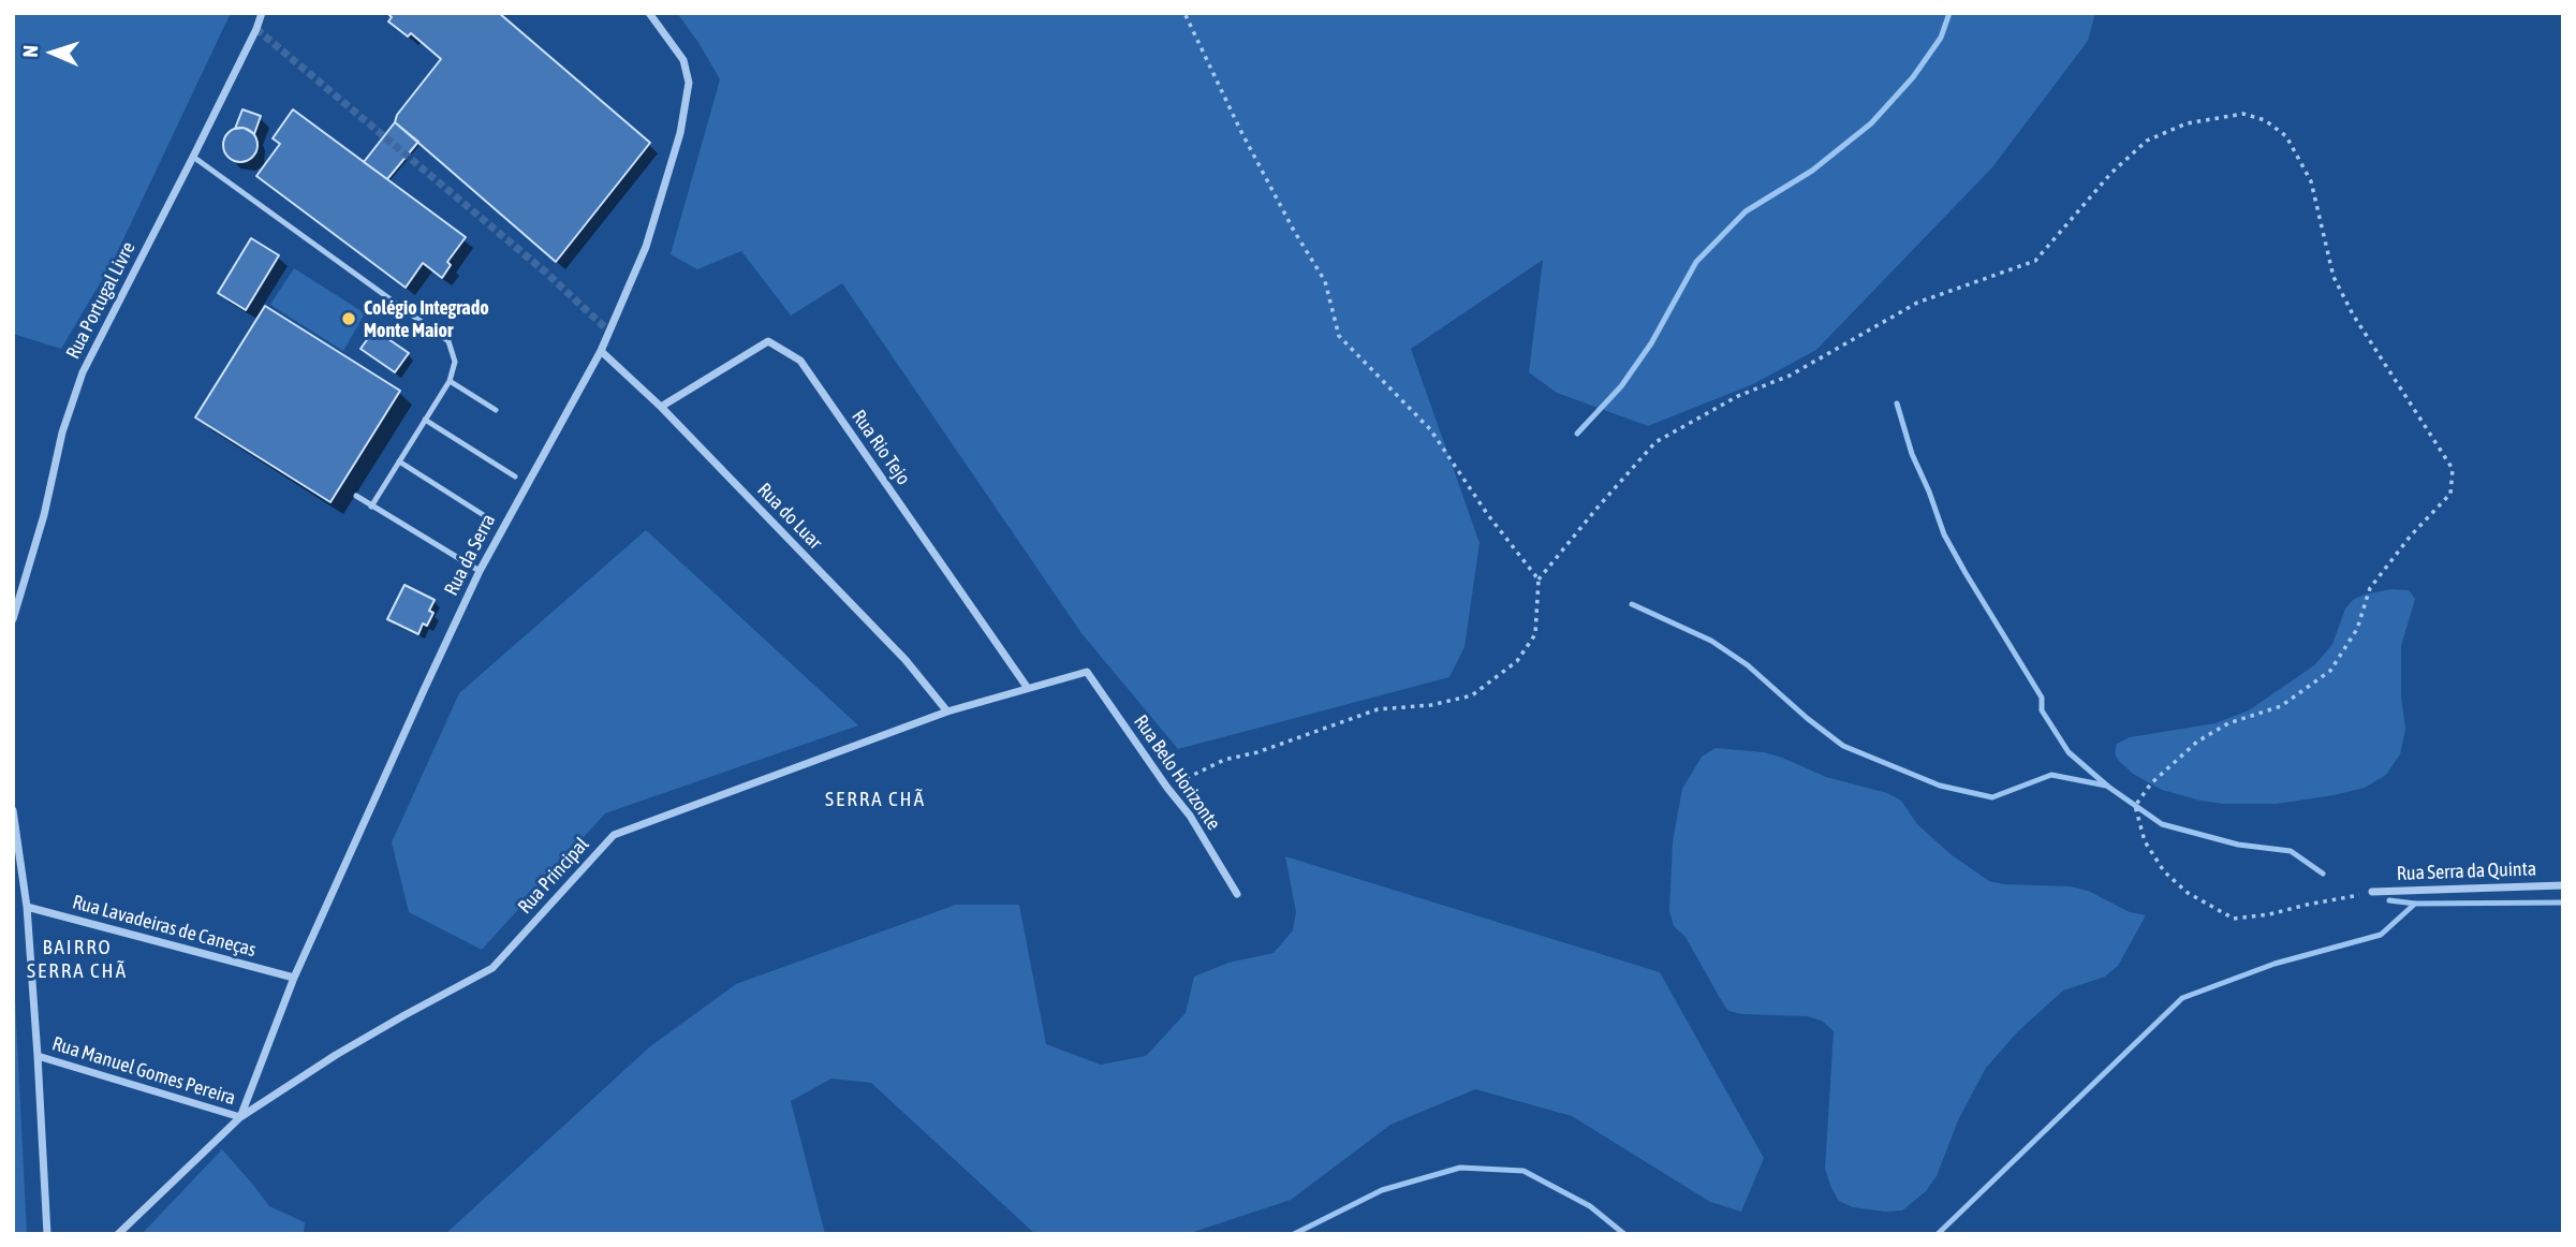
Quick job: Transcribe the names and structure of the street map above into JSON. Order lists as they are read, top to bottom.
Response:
{
  "streets": {
    "street": [
      "Rua Portugal Livre",
      "Rua Rio Tejo",
      "Rua do Luar",
      "Rua da Serra",
      "Rua Belo Horizonte",
      "Rua Serra da Quinta",
      "Rua Principal",
      "Rua Lavadeiras de Caneças",
      "Rua Manuel Gomes Pereira"
    ]
  },
  "crossings": [
    ["Rua Rio Tejo", "Rua do Luar"],
    ["Rua Rio Tejo", "Rua Principal"],
    ["Rua do Luar", "Rua da Serra"],
    ["Rua do Luar", "Rua Principal"],
    ["Rua da Serra", "Rua Principal"],
    ["Rua da Serra", "Rua Lavadeiras de Caneças"],
    ["Rua da Serra", "Rua Manuel Gomes Pereira"],
    ["Rua Belo Horizonte", "Rua Principal"],
    ["Rua Principal", "Rua Manuel Gomes Pereira"]
  ],
  "districts": ["SERRA CHÃ", "BAIRRO SERRA CHÃ"],
  "places": ["Colégio Integrado Monte Maior"],
  "north": "left"
}
